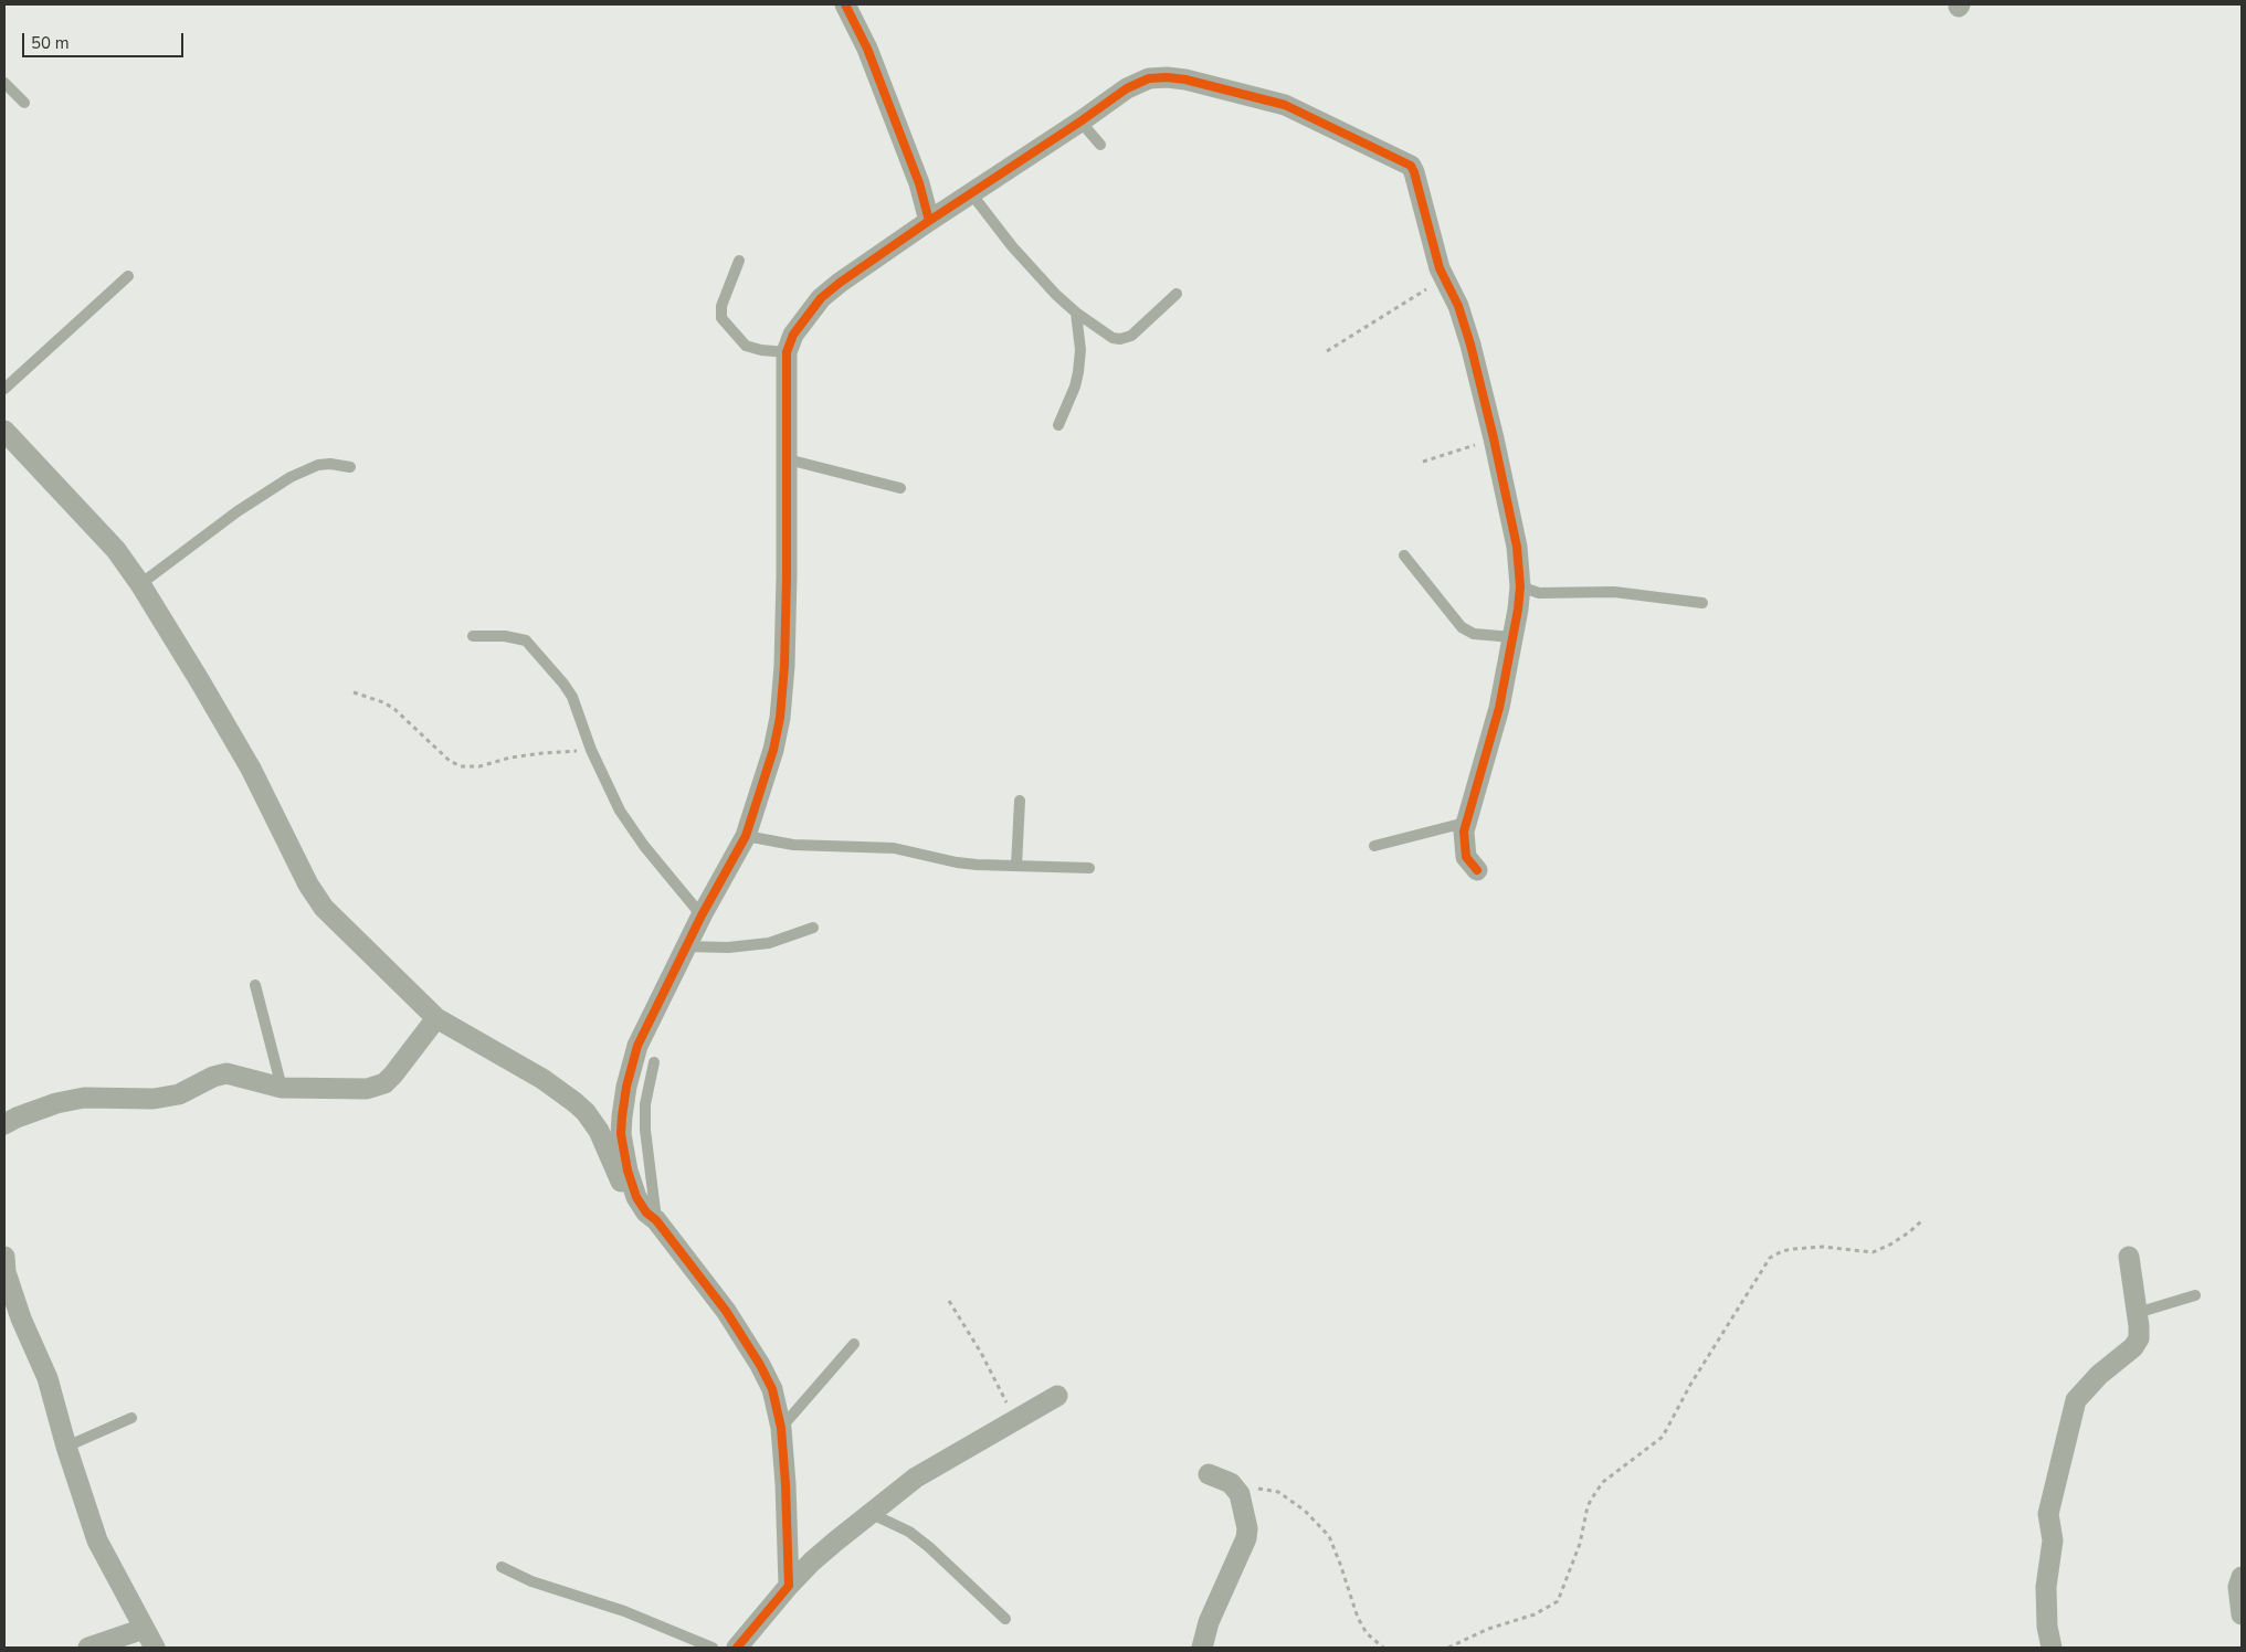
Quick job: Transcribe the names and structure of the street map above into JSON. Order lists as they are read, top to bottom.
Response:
{
  "scale_bar": "50 m"
}
